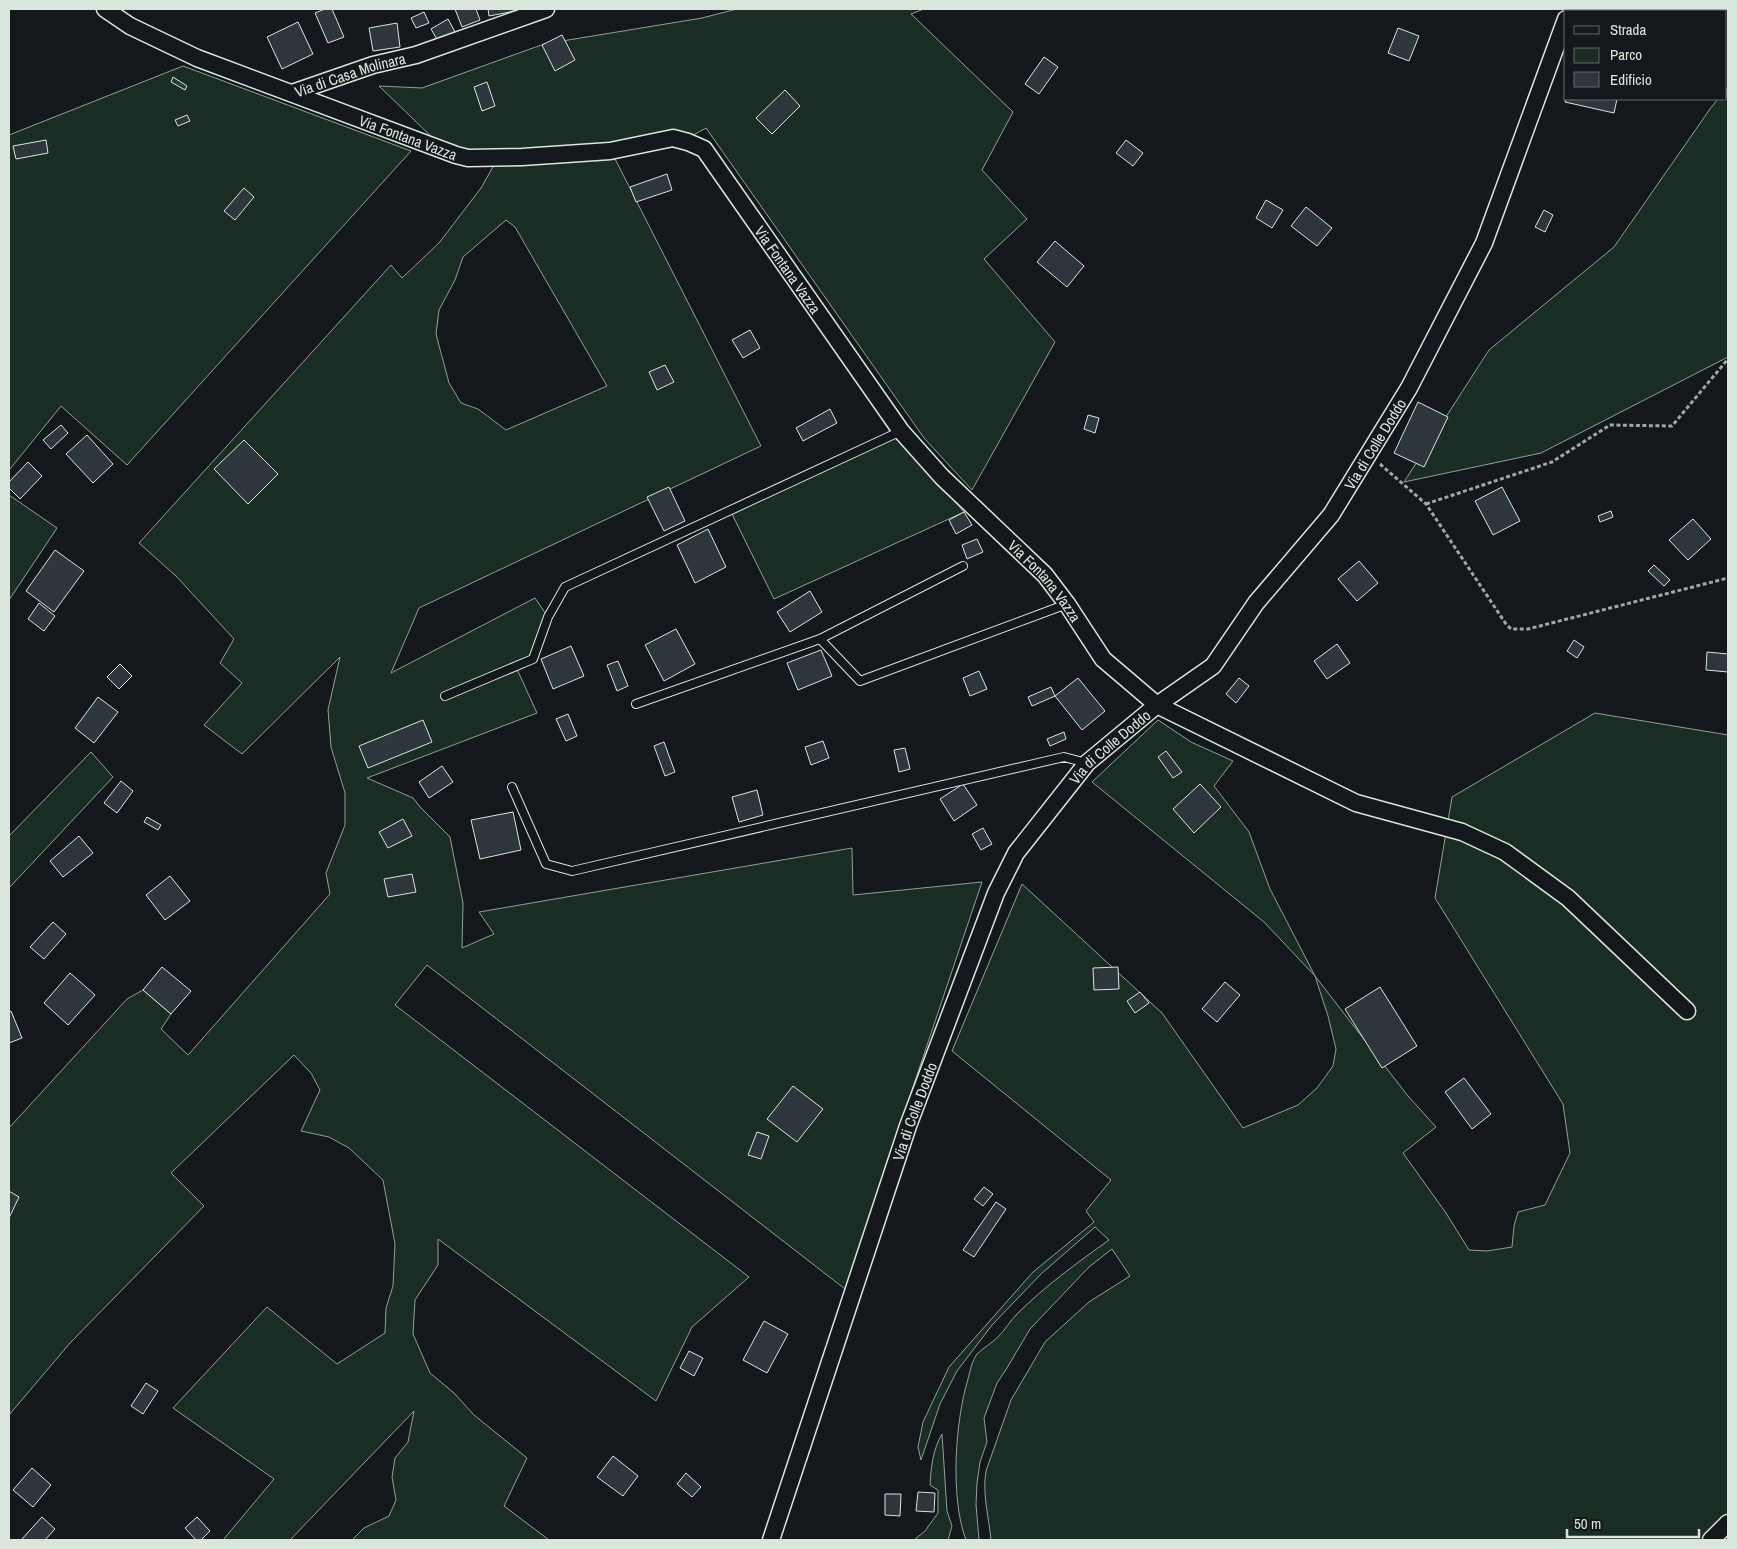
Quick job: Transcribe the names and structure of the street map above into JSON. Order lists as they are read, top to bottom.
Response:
{
  "streets": {
    "street": ["Via di Casa Molinara", "Via Fontana Vazza", "Via di Colle Doddo"]
  },
  "crossings": [
    ["Via di Casa Molinara", "Via Fontana Vazza"],
    ["Via Fontana Vazza", "Via di Colle Doddo"]
  ],
  "legend": ["Strada", "Parco", "Edificio"],
  "scale_bar": "50 m"
}
